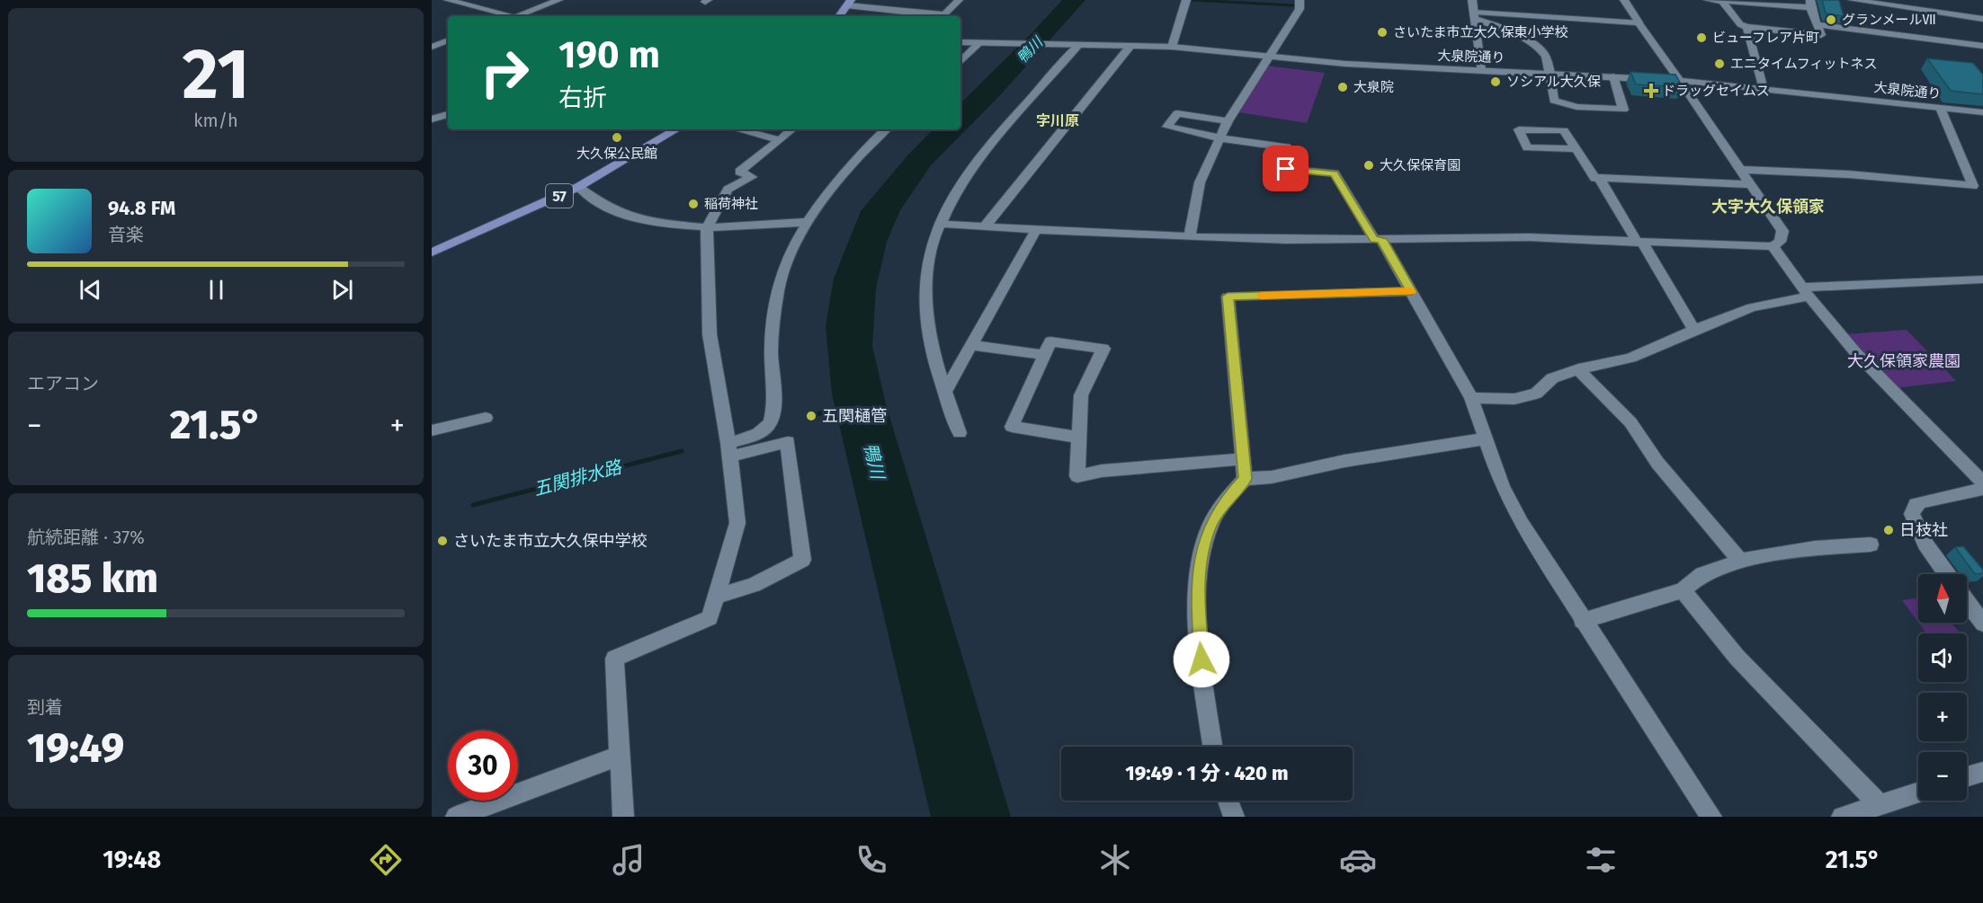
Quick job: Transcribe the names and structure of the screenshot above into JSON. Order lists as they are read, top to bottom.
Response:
{
  "streets": {
    "main road": ["57"],
    "street": ["大泉院通り"]
  },
  "districts": ["字川原", "大字大久保領家"],
  "water": ["鴨川", "五関排水路"],
  "parks": ["大久保領家農園"],
  "places": {
    "other": [
      "グランメールⅦ",
      "さいたま市立大久保東小学校",
      "ビューフレア片町",
      "エニタイムフィットネス",
      "ソシアル大久保",
      "大泉院",
      "大久保公民館",
      "大久保保育園",
      "稲荷神社",
      "五関樋管",
      "日枝社",
      "さいたま市立大久保中学校"
    ],
    "health": ["ドラッグセイムス"]
  },
  "north": "top",
  "page": {
    "tile": [
      ["21", "km/h"],
      "エアコン",
      ["航続距離 · 37%", "185 km"],
      ["到着", "19:49"]
    ],
    "turn": ["190 m", "右折"],
    "song": ["94.8 FM", "音楽"],
    "heat": ["−", "21.5°", "+"],
    "map_buttons": ["+", "−"],
    "limit": "30",
    "trip": "19:49 · 1 分 · 420 m",
    "tabs": ["19:48", "21.5°"]
  }
}
